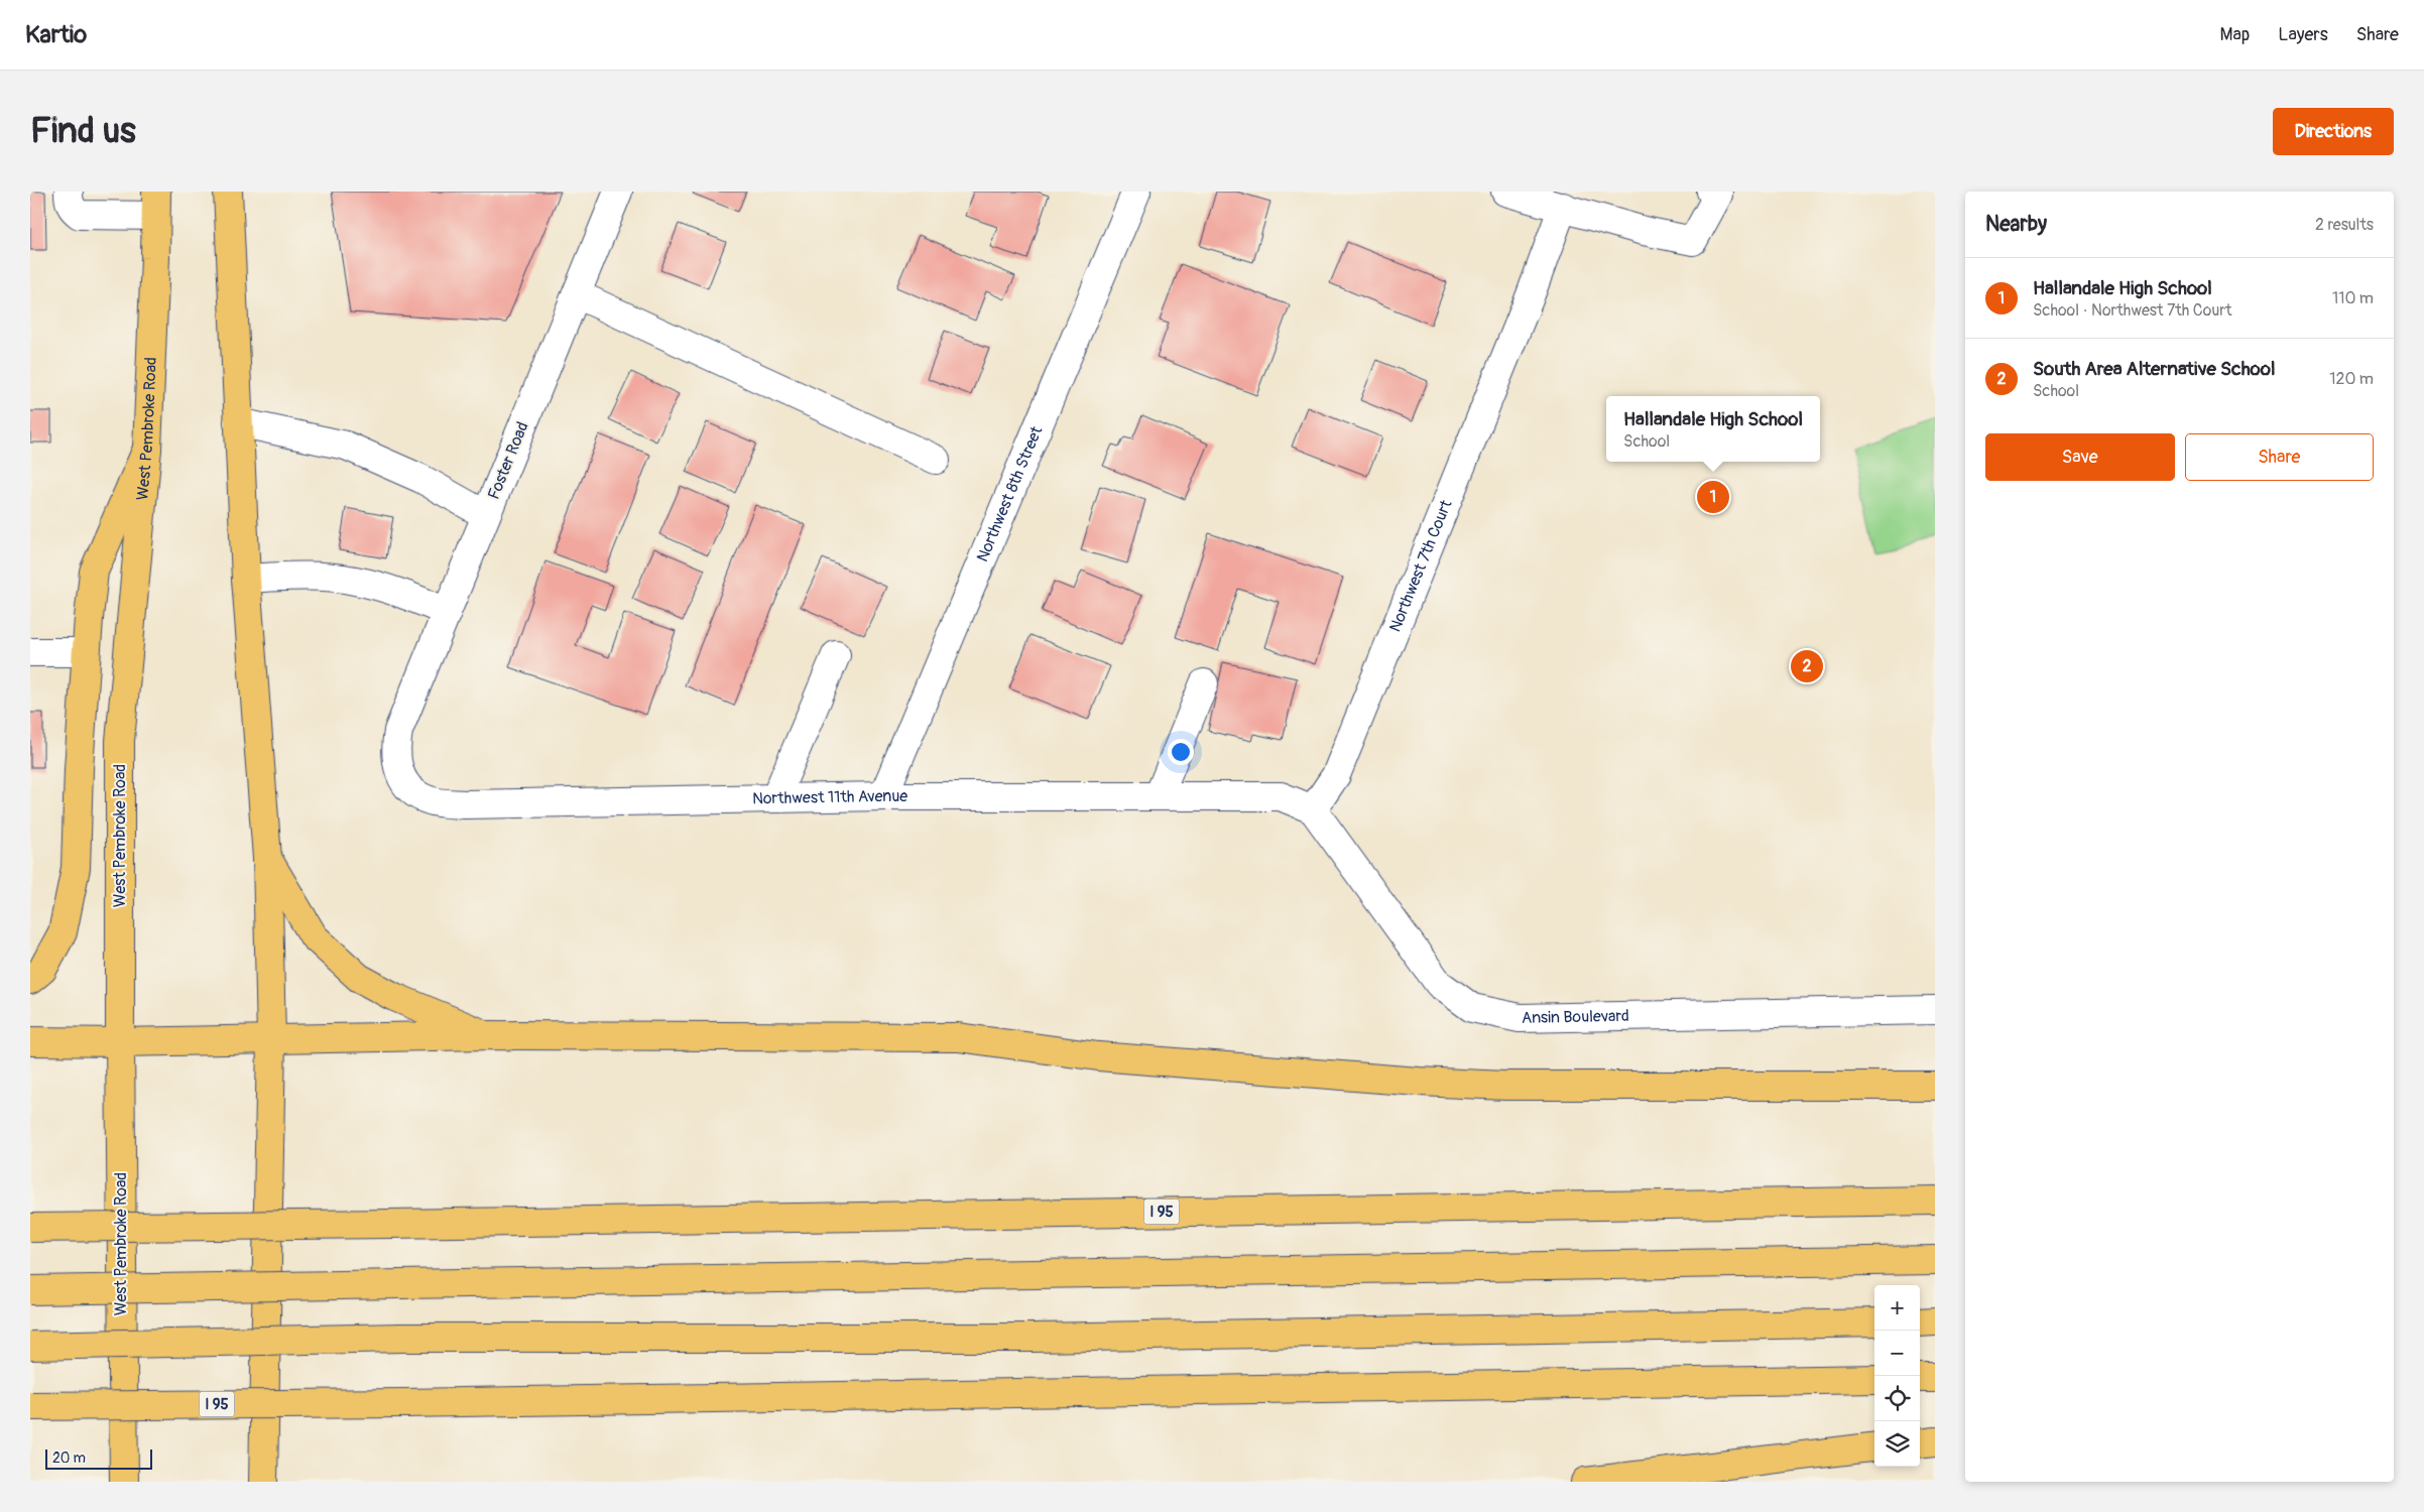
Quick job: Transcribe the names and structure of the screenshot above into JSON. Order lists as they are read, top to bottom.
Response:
{
  "streets": {
    "main road": ["West Pembroke Road", "I 95"],
    "street": [
      "Foster Road",
      "Northwest 8th Street",
      "Northwest 7th Court",
      "Northwest 11th Avenue",
      "Ansin Boulevard"
    ]
  },
  "crossings": [
    ["Foster Road", "Northwest 11th Avenue"],
    ["Northwest 8th Street", "Northwest 11th Avenue"],
    ["Northwest 7th Court", "Northwest 11th Avenue"],
    ["Northwest 7th Court", "Ansin Boulevard"],
    ["Northwest 11th Avenue", "Ansin Boulevard"]
  ],
  "scale_bar": "20 m",
  "page": {
    "header": "Kartio",
    "nav": ["Map", "Layers", "Share"],
    "buttons": [
      "Directions",
      ["Save", "Share"]
    ],
    "title": "Find us",
    "heading": ["Nearby", "2 results"],
    "list": [
      {
        "mark": "1",
        "name": "Hallandale High School",
        "note": "School · Northwest 7th Court",
        "value": "110 m"
      },
      {
        "mark": "2",
        "name": "South Area Alternative School",
        "note": "School",
        "value": "120 m"
      }
    ],
    "popup": ["Hallandale High School", "School"],
    "pins": ["1", "2"],
    "map_buttons": ["+", "−"],
    "scale": "20 m"
  }
}
